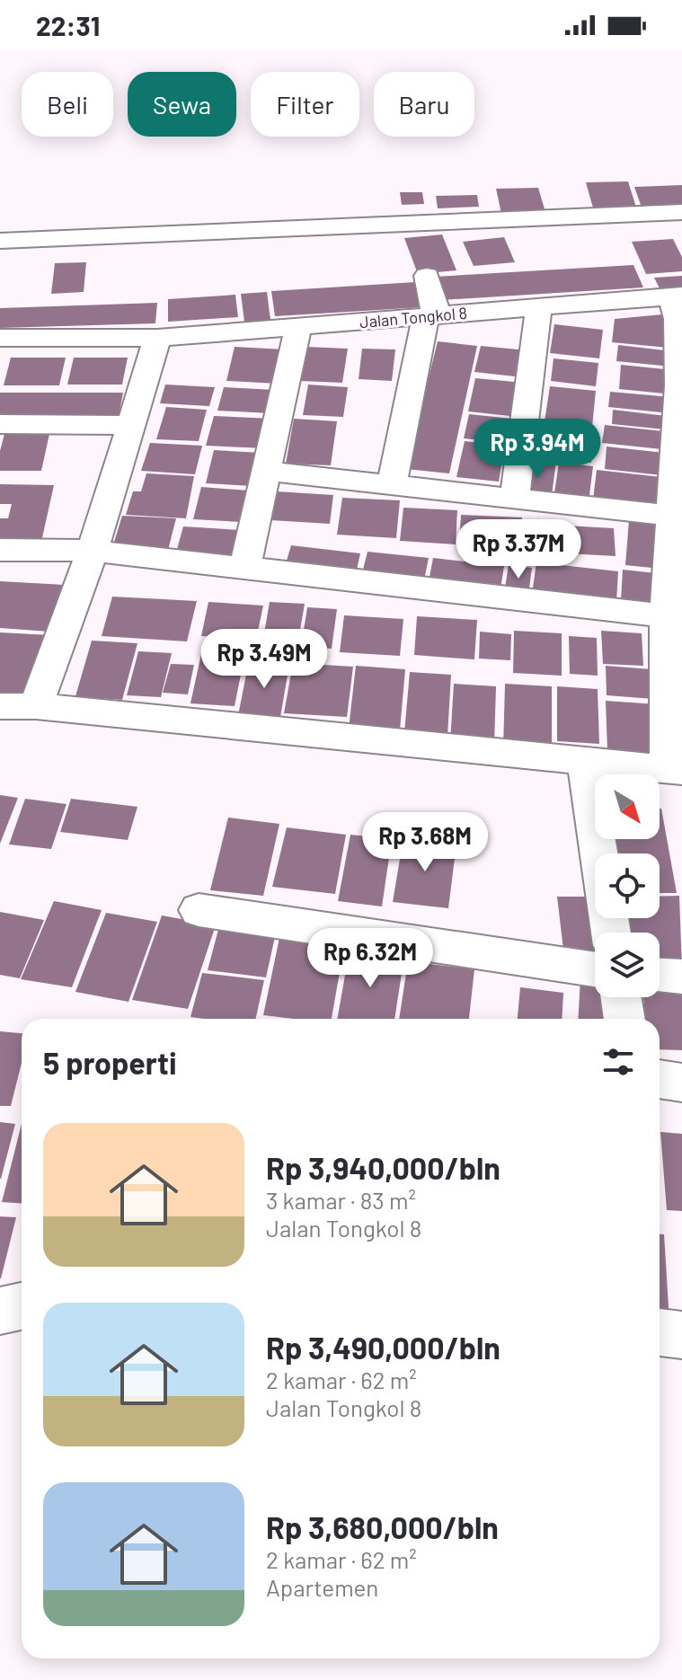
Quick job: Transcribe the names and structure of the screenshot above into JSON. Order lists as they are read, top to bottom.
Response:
{
  "streets": {
    "street": ["Jalan Tongkol 8"]
  },
  "north": "bottom right",
  "page": {
    "status": "22:31",
    "chip": [
      "Beli",
      "Sewa",
      "Filter",
      "Baru"
    ],
    "price": [
      "Rp 3.94M",
      "Rp 3.37M",
      "Rp 3.49M",
      "Rp 3.68M",
      "Rp 6.32M"
    ],
    "heading": "5 properti",
    "list": [
      {
        "name": "Rp 3,940,000/bln",
        "note": "3 kamar · 83 m² · Jalan Tongkol 8"
      },
      {
        "name": "Rp 3,490,000/bln",
        "note": "2 kamar · 62 m² · Jalan Tongkol 8"
      },
      {
        "name": "Rp 3,680,000/bln",
        "note": "2 kamar · 62 m² · Apartemen"
      }
    ]
  }
}
